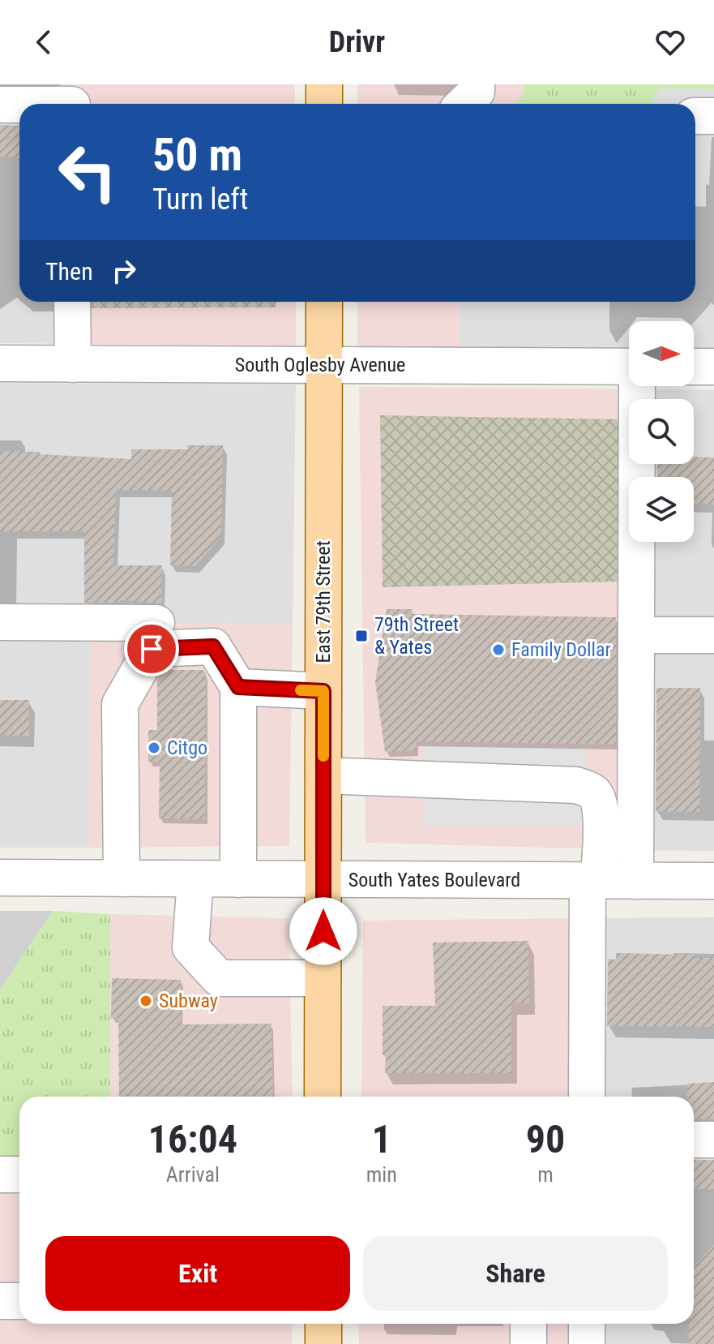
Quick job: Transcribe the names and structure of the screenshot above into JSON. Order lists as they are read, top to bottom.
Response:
{
  "streets": {
    "main road": ["East 79th Street"],
    "street": ["South Oglesby Avenue", "South Yates Boulevard"]
  },
  "crossings": [
    ["South Oglesby Avenue", "East 79th Street"],
    ["East 79th Street", "South Yates Boulevard"]
  ],
  "places": {
    "transit": ["79th Street & Yates"],
    "other": ["Family Dollar", "Citgo", "Subway"]
  },
  "north": "right",
  "page": {
    "header": "Drivr",
    "turn": ["50 m", "Turn left"],
    "then": "Then",
    "eta": [
      "16:04",
      "Arrival",
      "1",
      "min",
      "90",
      "m"
    ],
    "buttons": ["Exit", "Share"]
  }
}
